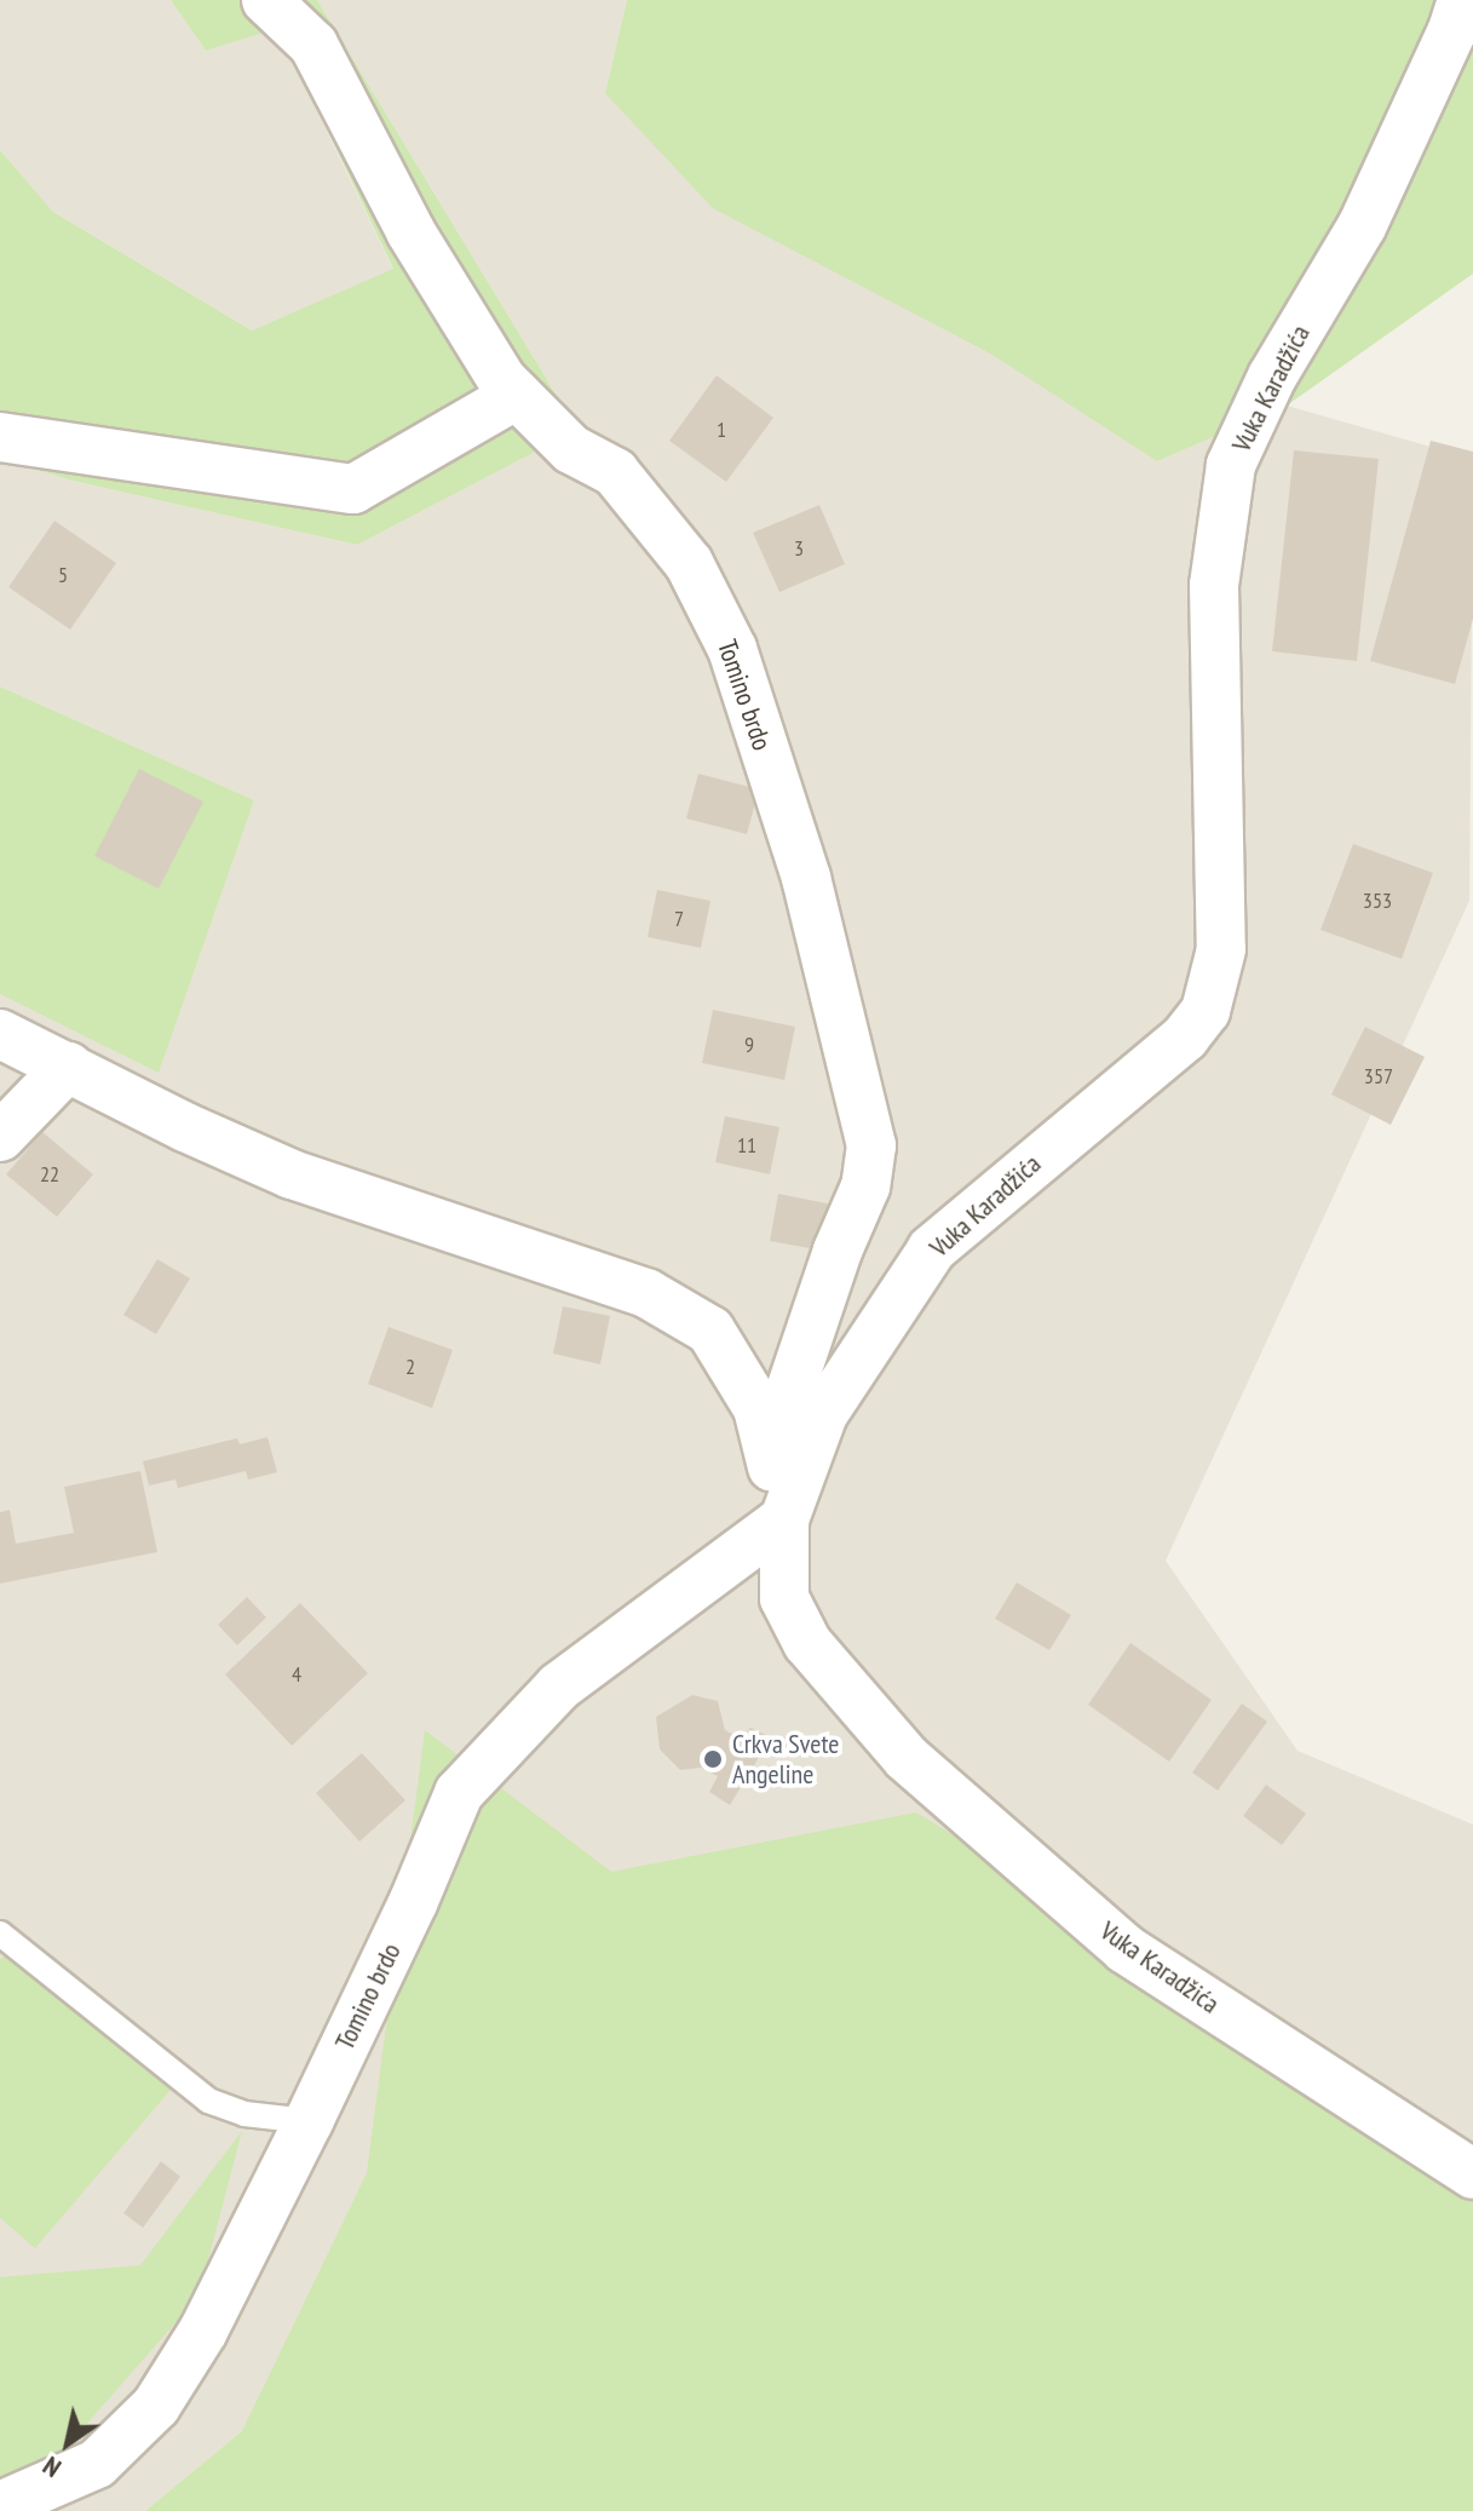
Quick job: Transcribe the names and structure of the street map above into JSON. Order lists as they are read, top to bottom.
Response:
{
  "streets": {
    "street": ["Vuka Karadžića", "Tomino brdo"]
  },
  "crossings": [
    ["Vuka Karadžića", "Tomino brdo"]
  ],
  "places": ["Crkva Svete Angeline"],
  "house_numbers": [
    "1",
    "3",
    "5",
    "353",
    "7",
    "9",
    "357",
    "11",
    "22",
    "2",
    "4"
  ],
  "north": "bottom left"
}
